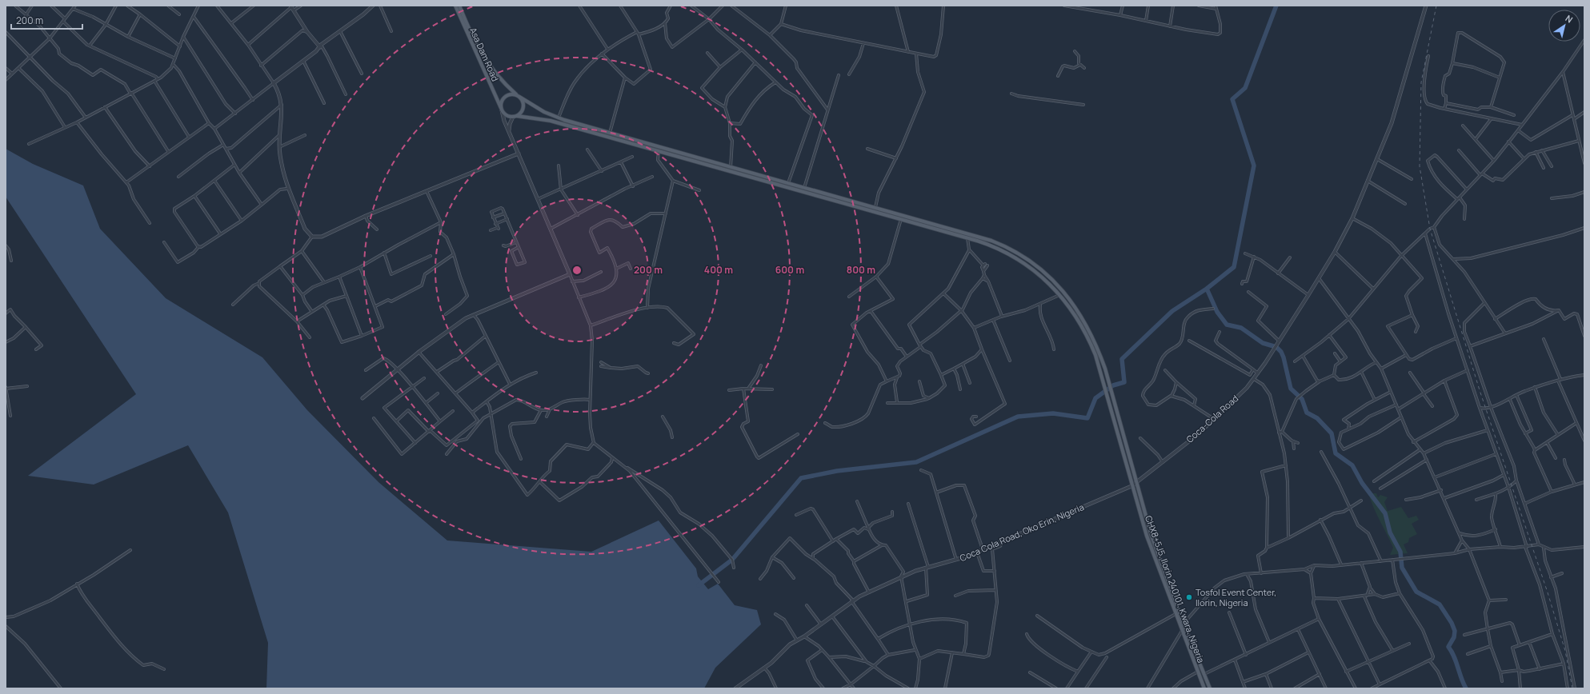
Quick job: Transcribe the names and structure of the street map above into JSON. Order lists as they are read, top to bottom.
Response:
{
  "streets": {
    "main road": ["Asa Dam Road", "CHX8+5J5, Ilorin 240101, Kwara, Nigeria"],
    "street": ["Coca-Cola Road", "Coca Cola Road, Oko Erin, Nigeria"]
  },
  "crossings": [
    ["Asa Dam Road", "CHX8+5J5, Ilorin 240101, Kwara, Nigeria"],
    ["Coca-Cola Road", "Coca Cola Road, Oko Erin, Nigeria"],
    ["Coca-Cola Road", "CHX8+5J5, Ilorin 240101, Kwara, Nigeria"],
    ["Coca Cola Road, Oko Erin, Nigeria", "CHX8+5J5, Ilorin 240101, Kwara, Nigeria"]
  ],
  "places": ["Tosfol Event Center, Ilorin, Nigeria"],
  "scale_bar": "200 m",
  "north": "top right",
  "rings": [
    "200 m",
    "400 m",
    "600 m",
    "800 m"
  ]
}
